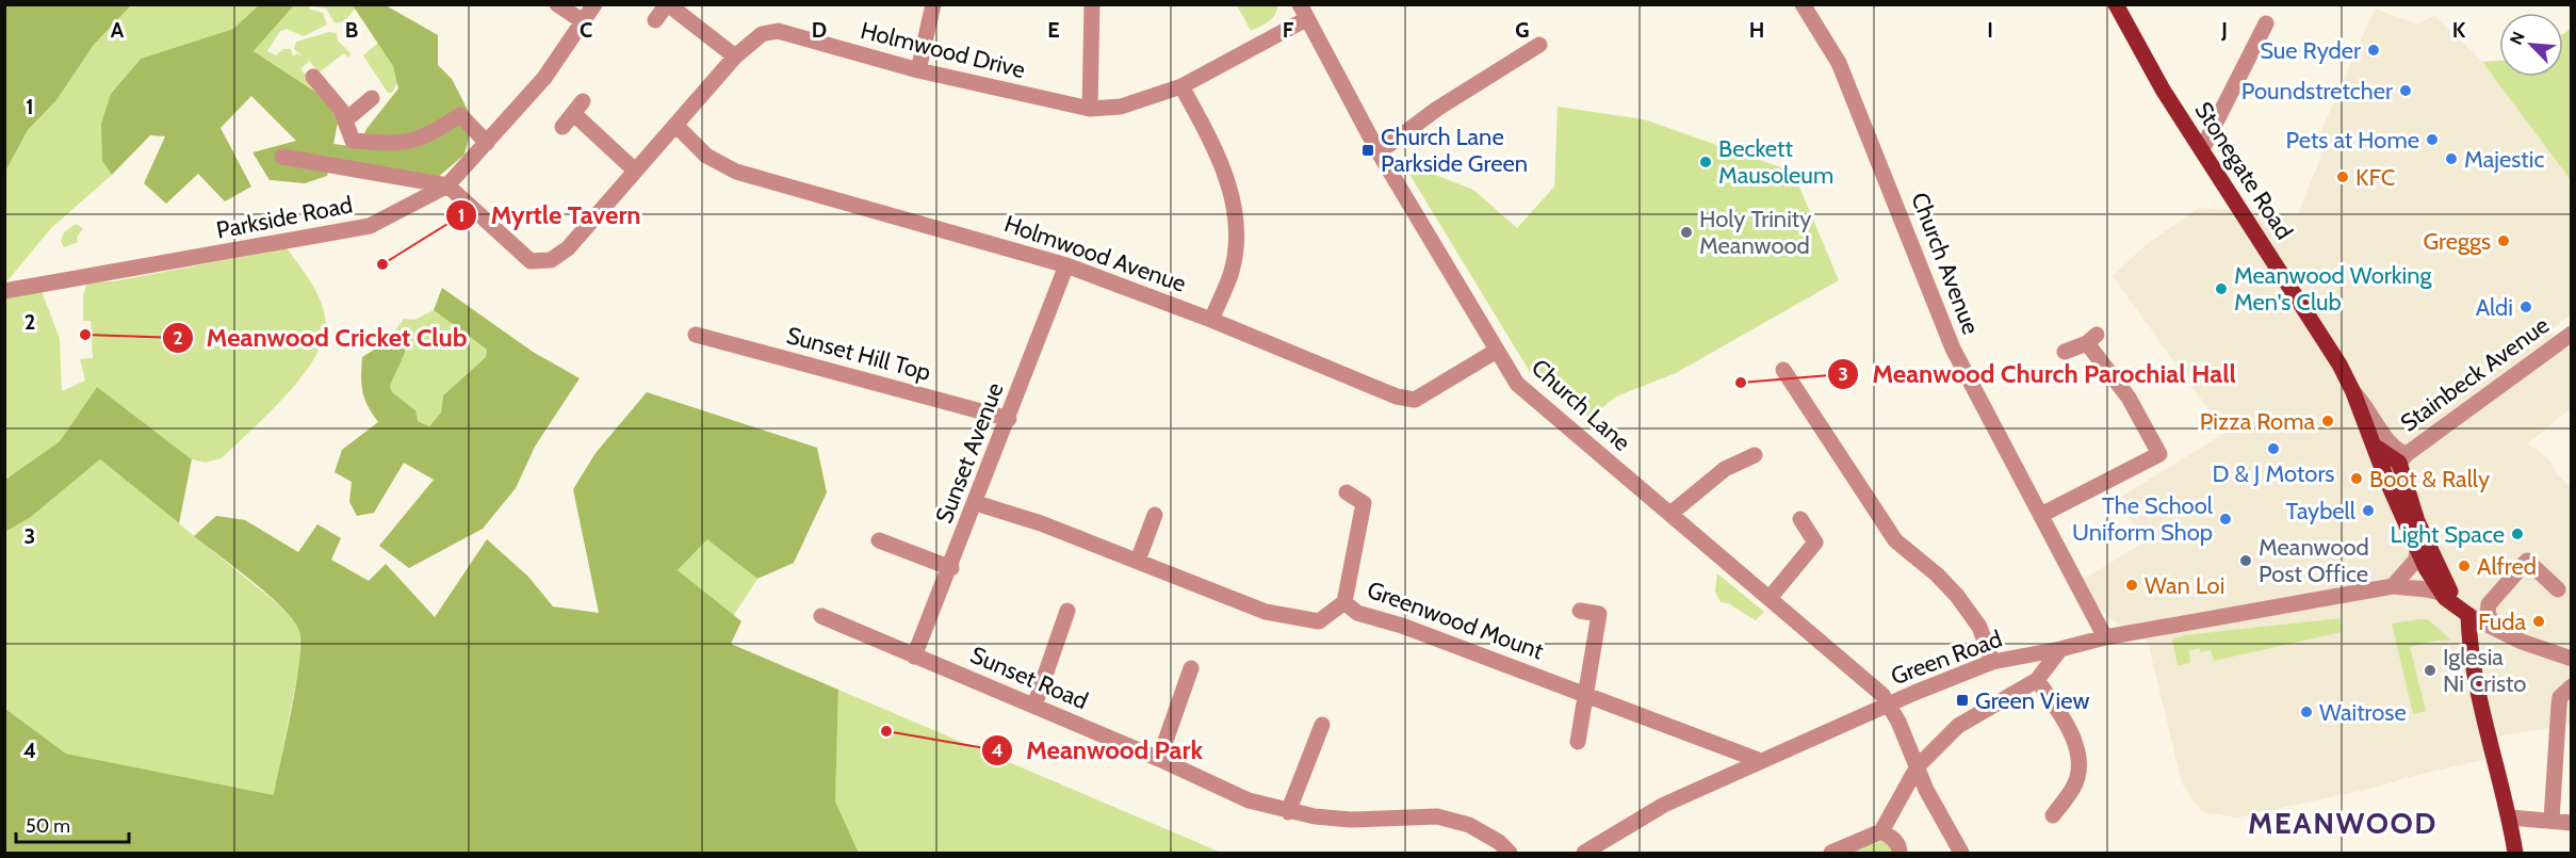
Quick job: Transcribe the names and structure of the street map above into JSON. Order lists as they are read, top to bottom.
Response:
{
  "streets": {
    "main road": ["Stonegate Road"],
    "street": [
      "Holmwood Drive",
      "Parkside Road",
      "Holmwood Avenue",
      "Church Avenue",
      "Sunset Hill Top",
      "Stainbeck Avenue",
      "Church Lane",
      "Sunset Avenue",
      "Greenwood Mount",
      "Green Road",
      "Sunset Road"
    ]
  },
  "crossings": [
    ["Holmwood Drive", "Parkside Road"],
    ["Holmwood Drive", "Holmwood Avenue"],
    ["Holmwood Drive", "Church Lane"],
    ["Stonegate Road", "Stainbeck Avenue"],
    ["Stonegate Road", "Green Road"],
    ["Holmwood Avenue", "Church Lane"],
    ["Holmwood Avenue", "Sunset Avenue"],
    ["Church Avenue", "Green Road"],
    ["Sunset Hill Top", "Sunset Avenue"],
    ["Church Lane", "Green Road"],
    ["Sunset Avenue", "Greenwood Mount"],
    ["Sunset Avenue", "Sunset Road"],
    ["Greenwood Mount", "Green Road"]
  ],
  "districts": ["MEANWOOD"],
  "places": {
    "other": [
      "Sue Ryder",
      "Poundstretcher",
      "Pets at Home",
      "Majestic",
      "Beckett Mausoleum",
      "KFC",
      "Holy Trinity Meanwood",
      "Greggs",
      "Myrtle Tavern",
      "Meanwood Working Men's Club",
      "Aldi",
      "Meanwood Cricket Club",
      "Meanwood Church Parochial Hall",
      "Pizza Roma",
      "D & J Motors",
      "Boot & Rally",
      "Taybell",
      "The School Uniform Shop",
      "Light Space",
      "Meanwood Post Office",
      "Alfred",
      "Wan Loi",
      "Fuda",
      "Iglesia Ni Cristo",
      "Waitrose",
      "Meanwood Park"
    ],
    "transit": ["Church Lane Parkside Green", "Green View"]
  },
  "scale_bar": "50 m",
  "north": "top left",
  "grid": {
    "columns": [
      "A",
      "B",
      "C",
      "D",
      "E",
      "F",
      "G",
      "H",
      "I",
      "J",
      "K"
    ],
    "rows": [
      "1",
      "2",
      "3",
      "4"
    ]
  }
}
